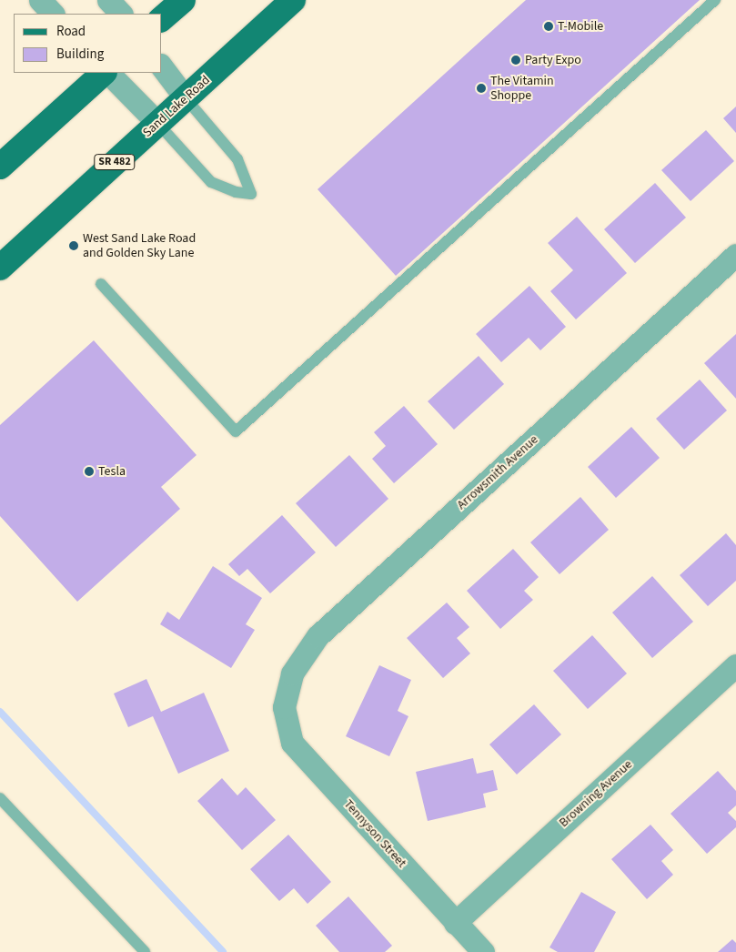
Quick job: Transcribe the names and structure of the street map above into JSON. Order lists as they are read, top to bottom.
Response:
{
  "streets": {
    "main road": ["Sand Lake Road", "SR 482"],
    "street": ["Arrowsmith Avenue", "Browning Avenue", "Tennyson Street"]
  },
  "crossings": [
    ["Arrowsmith Avenue", "Tennyson Street"],
    ["Browning Avenue", "Tennyson Street"]
  ],
  "places": [
    "T-Mobile",
    "Party Expo",
    "The Vitamin Shoppe",
    "West Sand Lake Road and Golden Sky Lane",
    "Tesla"
  ],
  "legend": ["Road", "Building"]
}
